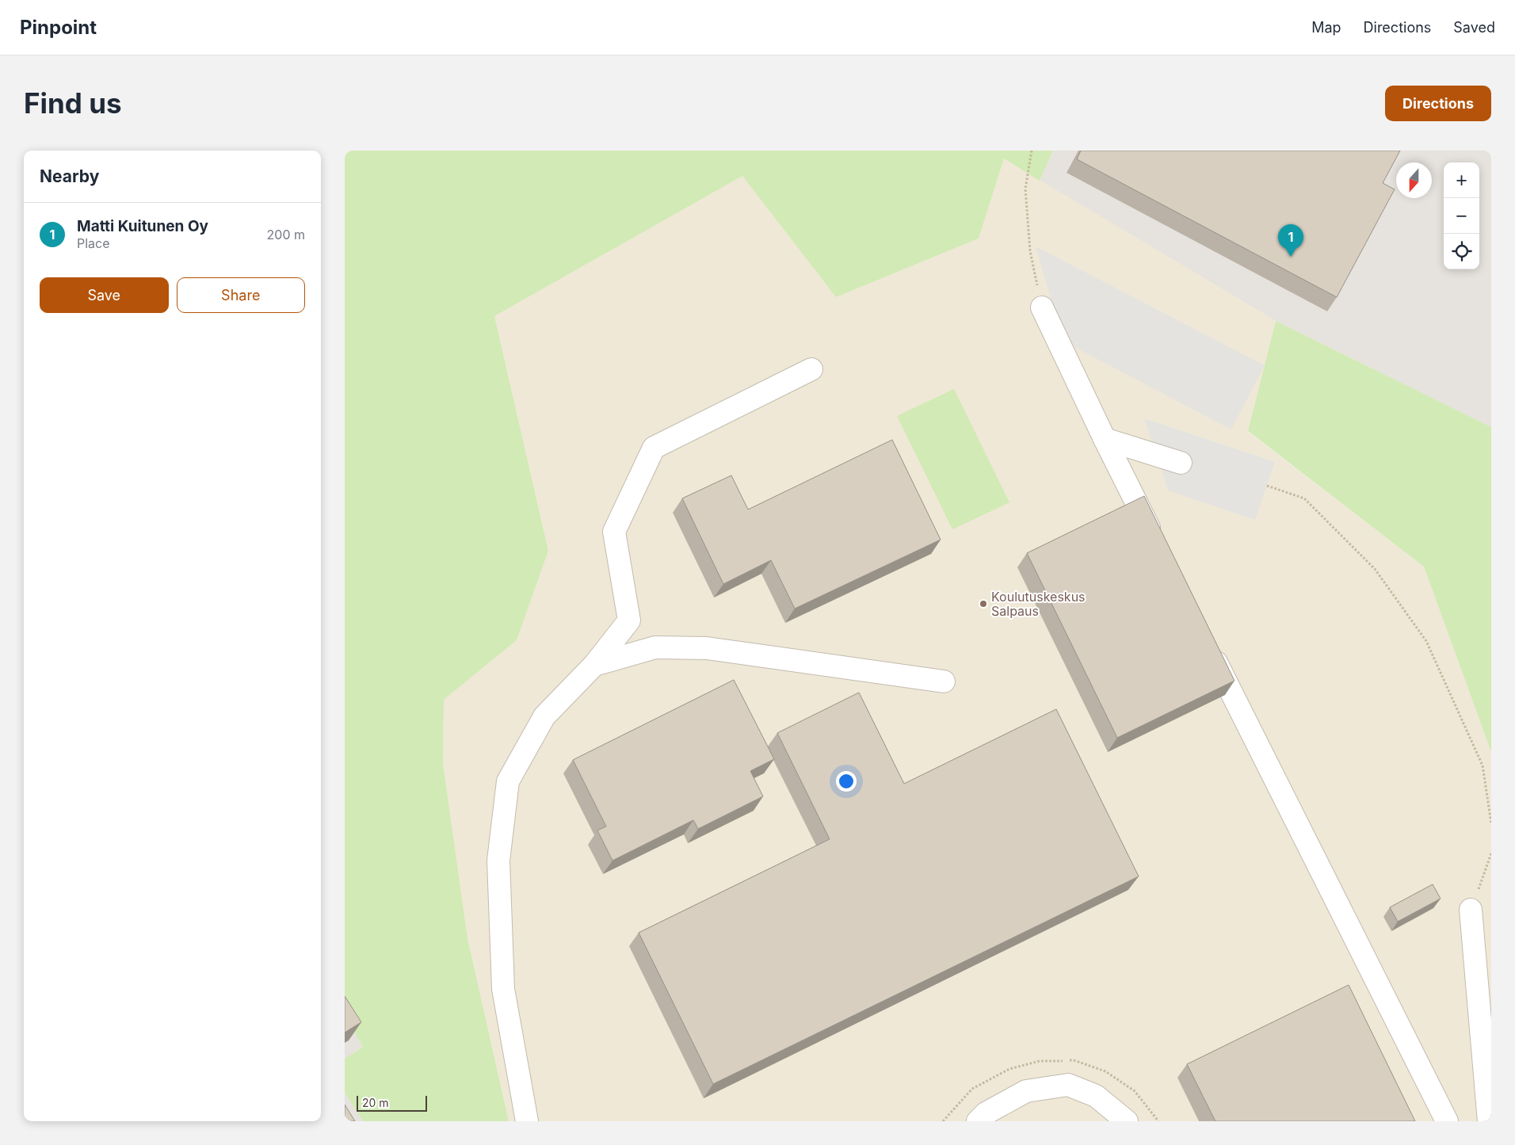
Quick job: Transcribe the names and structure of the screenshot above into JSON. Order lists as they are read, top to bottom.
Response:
{
  "places": ["Koulutuskeskus Salpaus"],
  "scale_bar": "20 m",
  "north": "bottom",
  "page": {
    "header": "Pinpoint",
    "nav": ["Map", "Directions", "Saved"],
    "buttons": [
      "Directions",
      ["Save", "Share"]
    ],
    "title": "Find us",
    "heading": "Nearby",
    "map_buttons": ["+", "−"],
    "list": [
      {
        "mark": "1",
        "name": "Matti Kuitunen Oy",
        "note": "Place",
        "value": "200 m"
      }
    ],
    "pins": "1",
    "scale": "20 m"
  }
}
